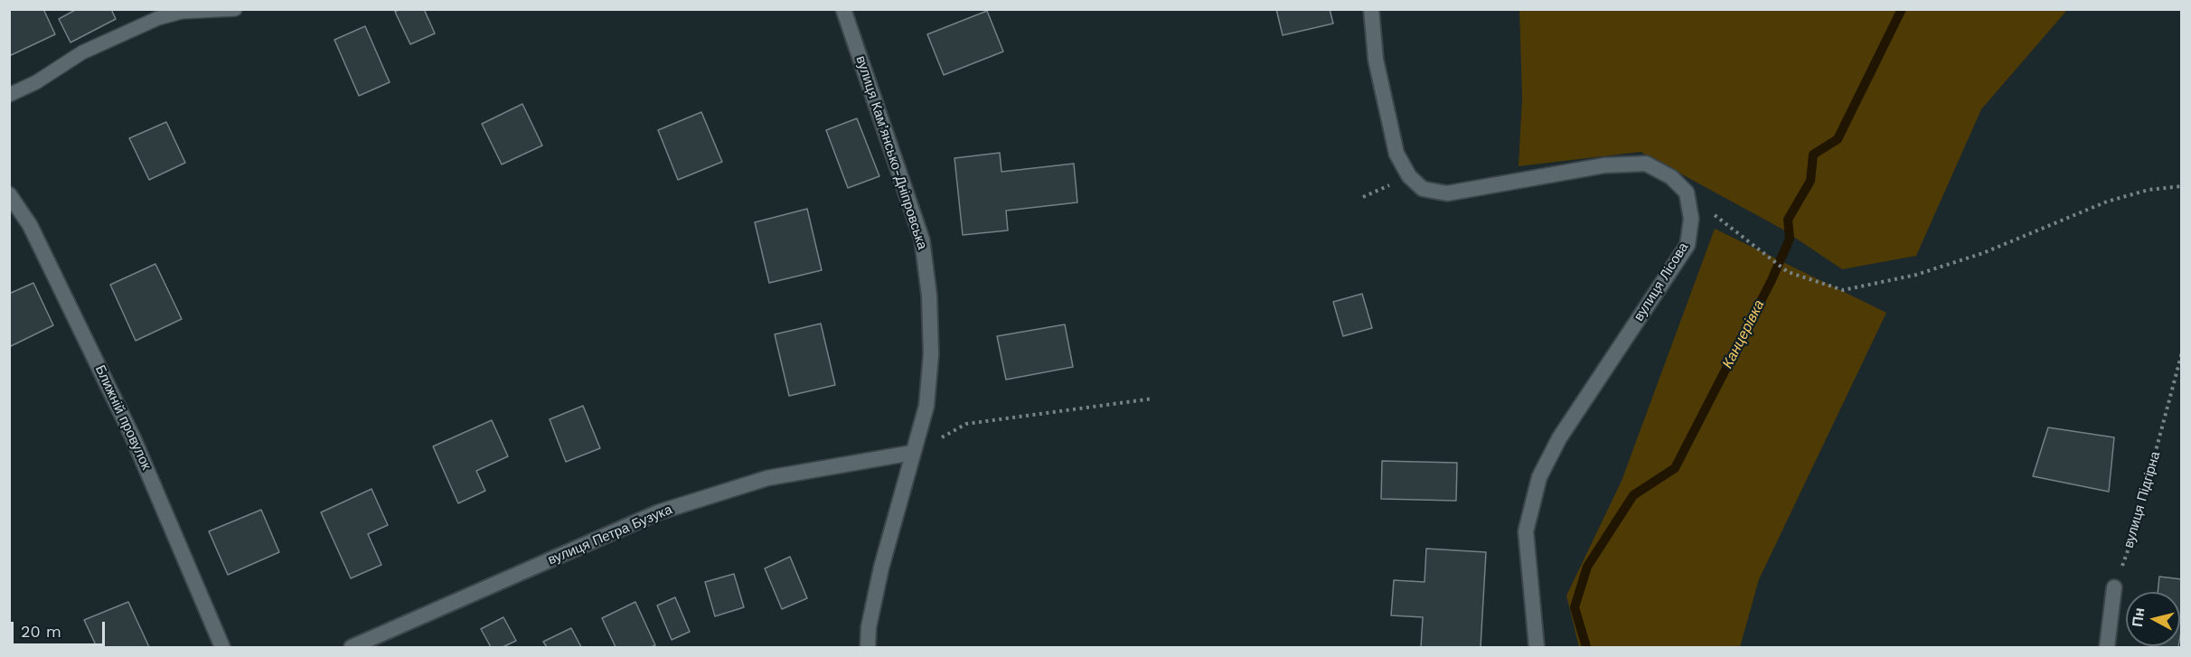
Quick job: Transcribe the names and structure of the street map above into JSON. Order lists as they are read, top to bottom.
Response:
{
  "streets": {
    "street": [
      "вулиця Кам’янсько-Дніпровська",
      "вулиця Лісова",
      "Ближній провулок",
      "вулиця Петра Бузука"
    ],
    "path": ["вулиця Підгірна"]
  },
  "crossings": [
    ["вулиця Кам’янсько-Дніпровська", "вулиця Петра Бузука"]
  ],
  "water": ["Канцерівка"],
  "scale_bar": "20 m",
  "north": "left"
}
